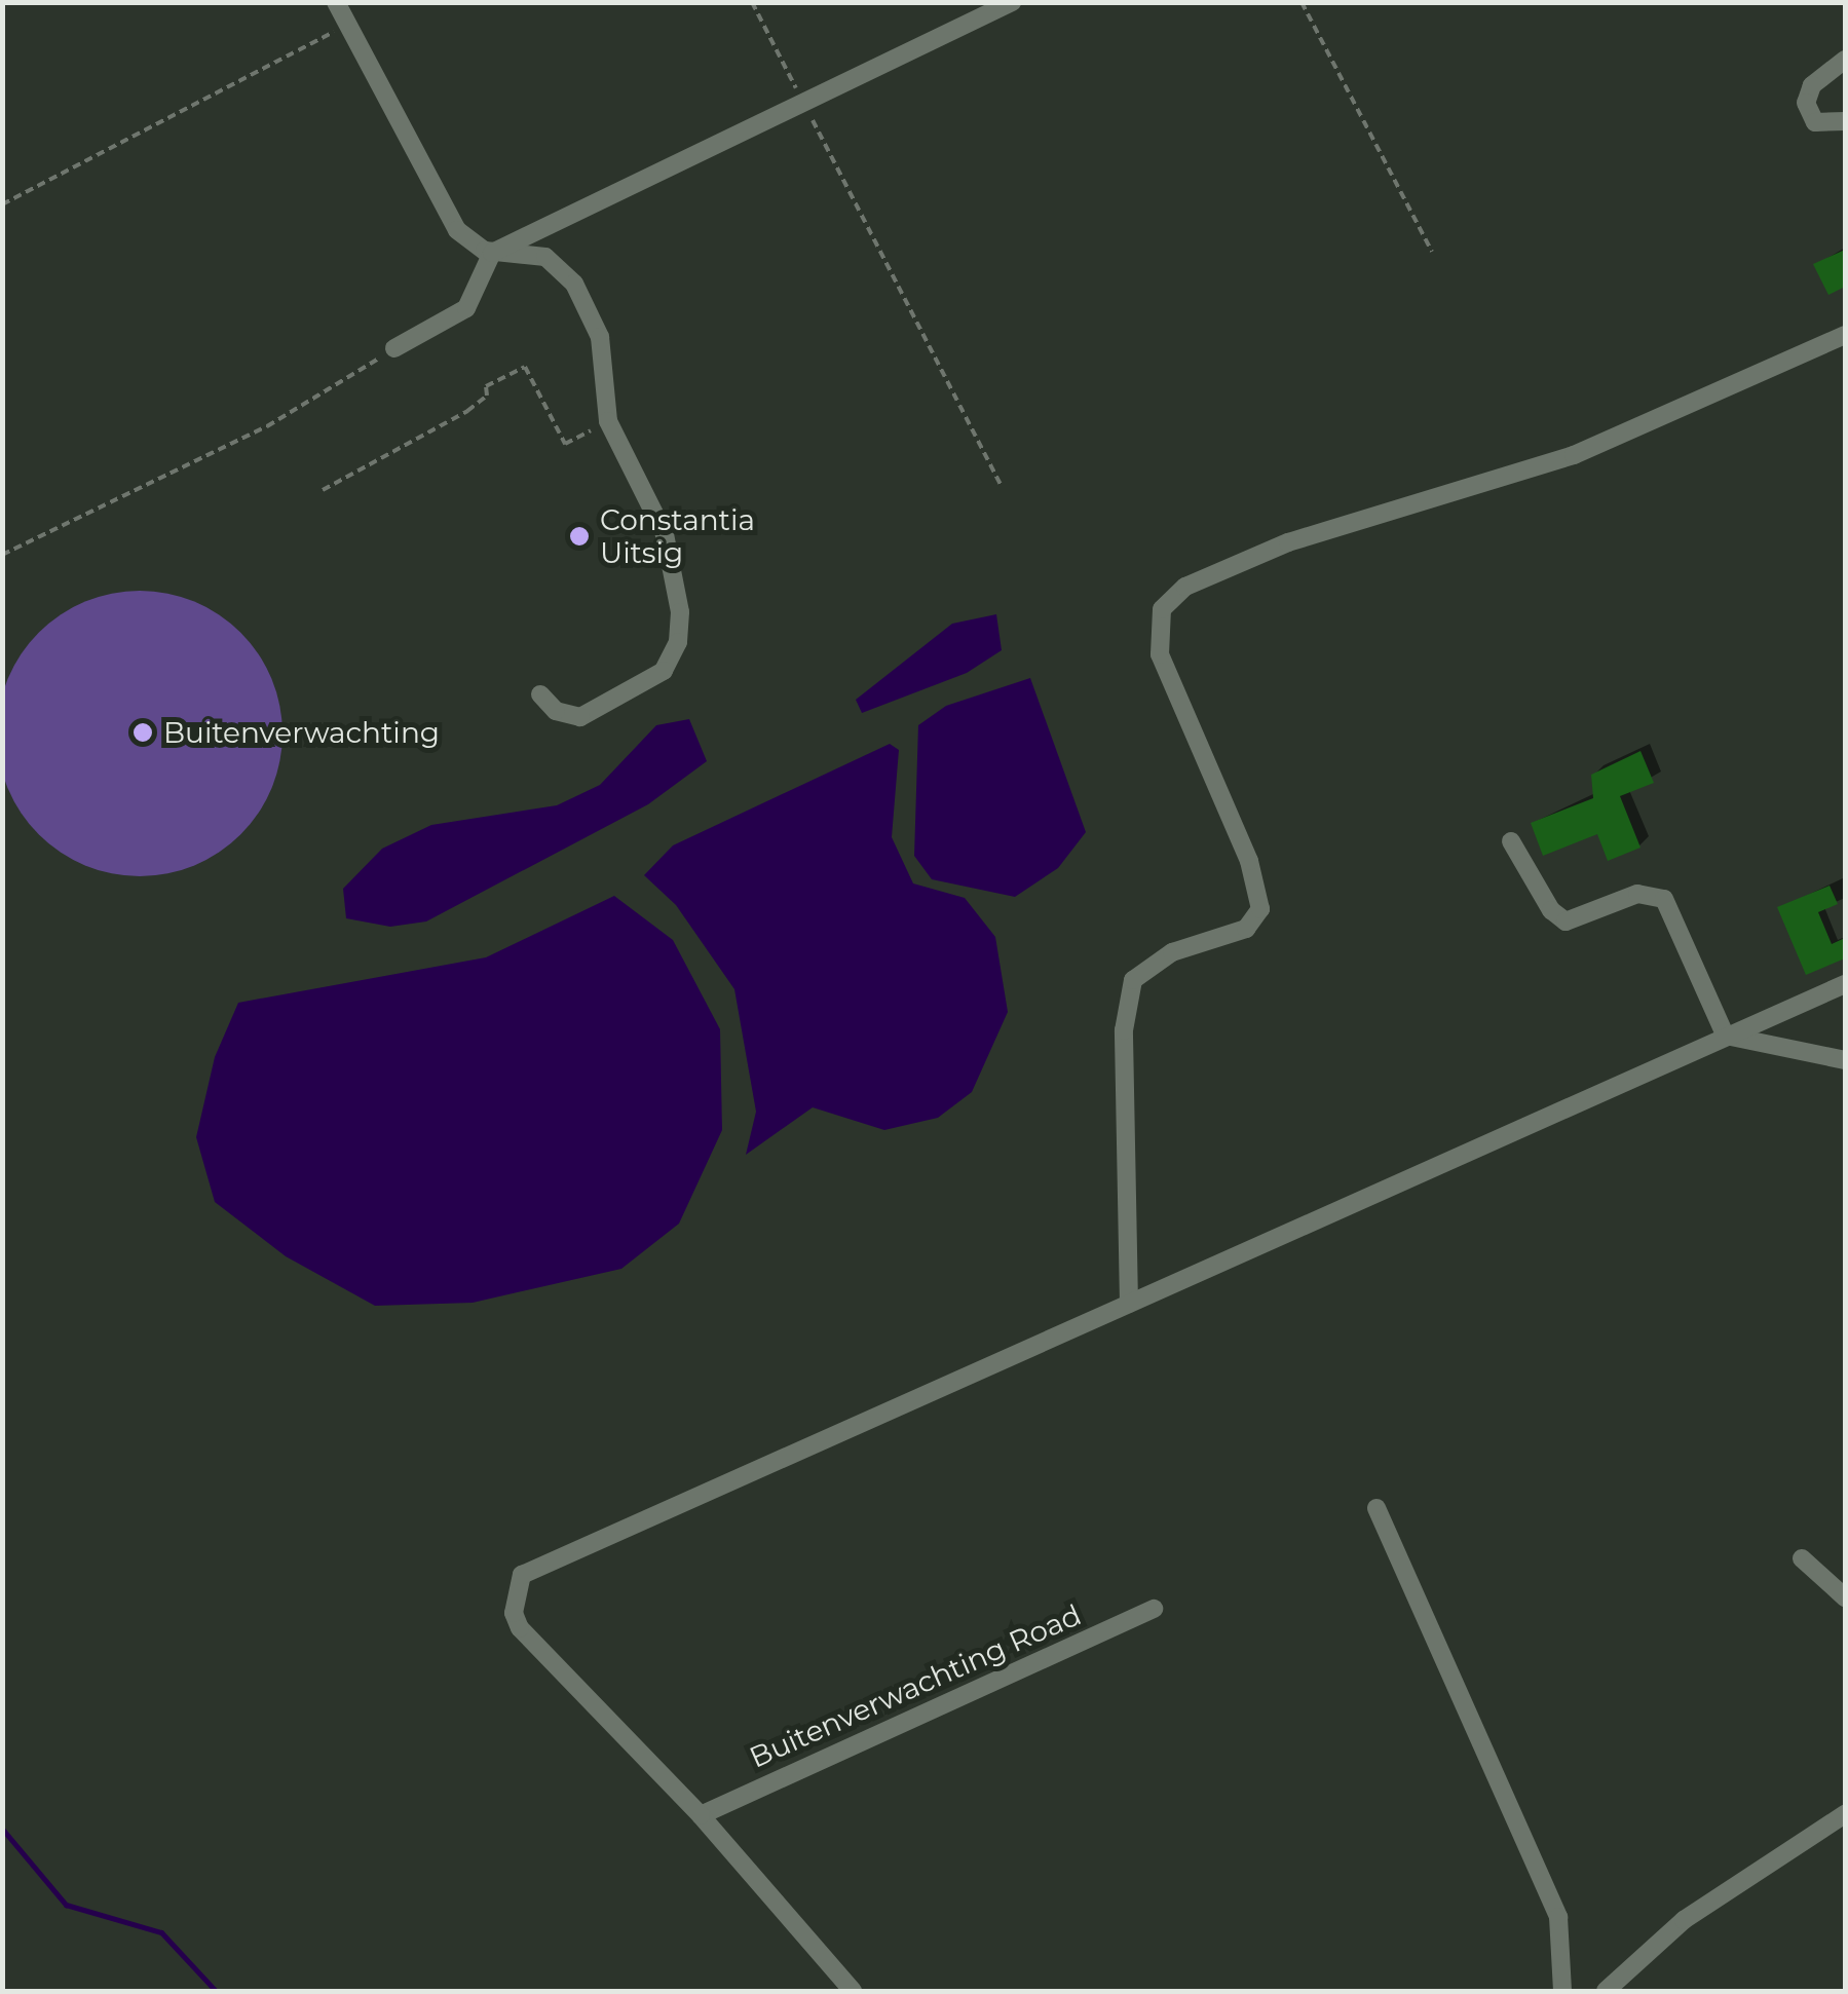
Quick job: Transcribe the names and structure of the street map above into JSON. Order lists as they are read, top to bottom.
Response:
{
  "streets": {
    "street": ["Buitenverwachting Road"]
  },
  "places": ["Constantia Uitsig", "Buitenverwachting"]
}
